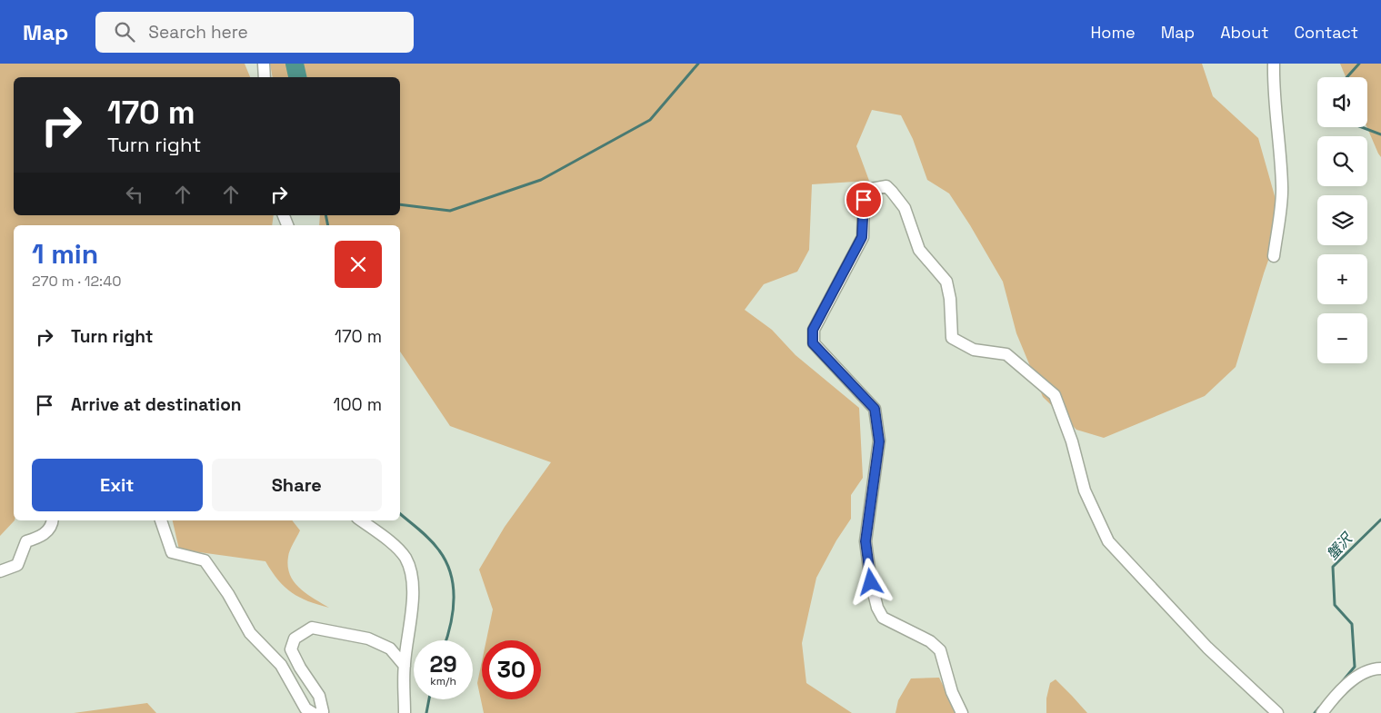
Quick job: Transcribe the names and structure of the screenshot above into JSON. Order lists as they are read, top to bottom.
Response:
{
  "water": ["蟹沢"],
  "page": {
    "header": "Map",
    "search": "Search here",
    "nav": [
      "Home",
      "Map",
      "About",
      "Contact"
    ],
    "map_buttons": ["+", "−"],
    "turn": ["170 m", "Turn right"],
    "heading": ["1 min", "270 m · 12:40"],
    "list": [
      {
        "name": "Turn right",
        "value": "170 m"
      },
      {
        "name": "Arrive at destination",
        "value": "100 m"
      }
    ],
    "buttons": ["Exit", "Share"],
    "speed": "29 km/h",
    "limit": "30"
  }
}
